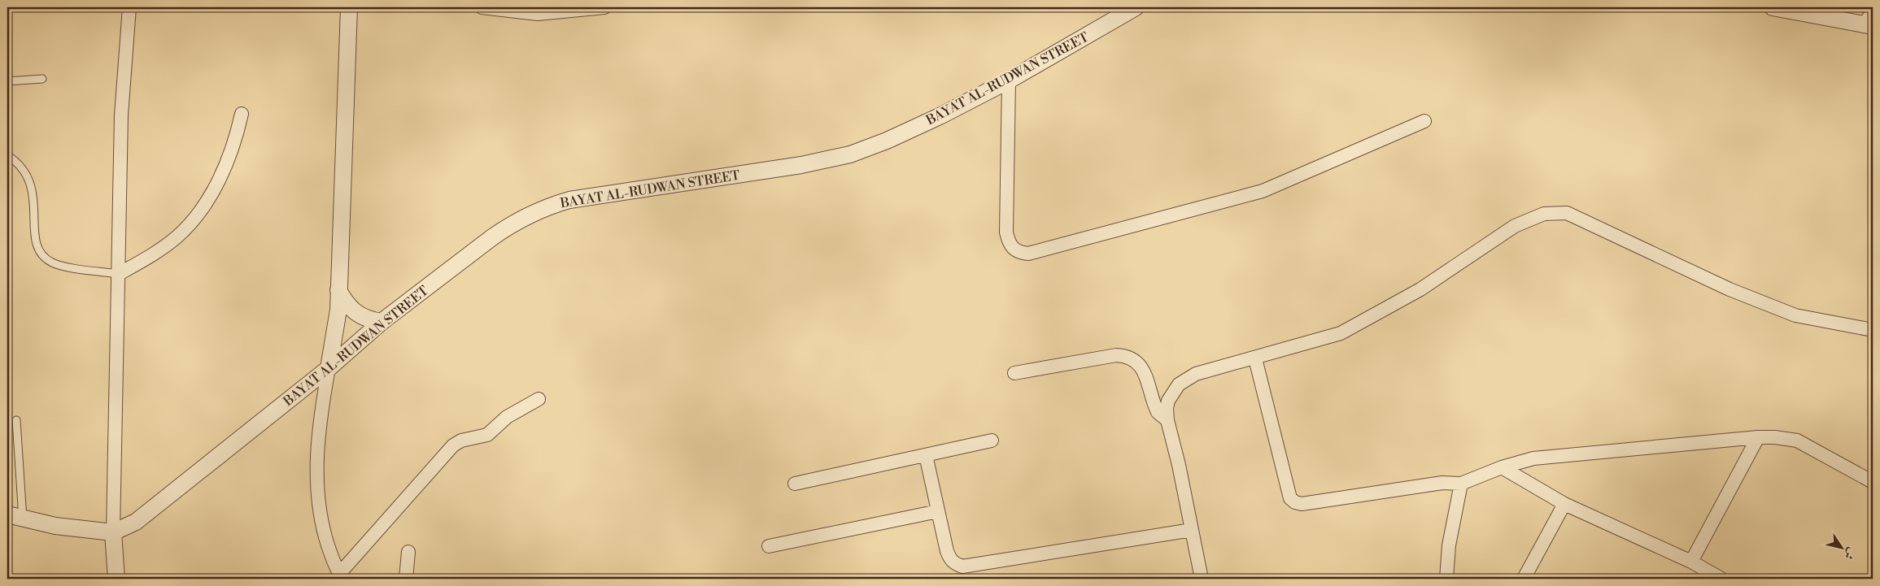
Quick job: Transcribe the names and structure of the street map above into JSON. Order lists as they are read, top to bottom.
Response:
{
  "streets": {
    "street": ["BAYAT AL-RUDWAN STREET"]
  },
  "north": "bottom right"
}
